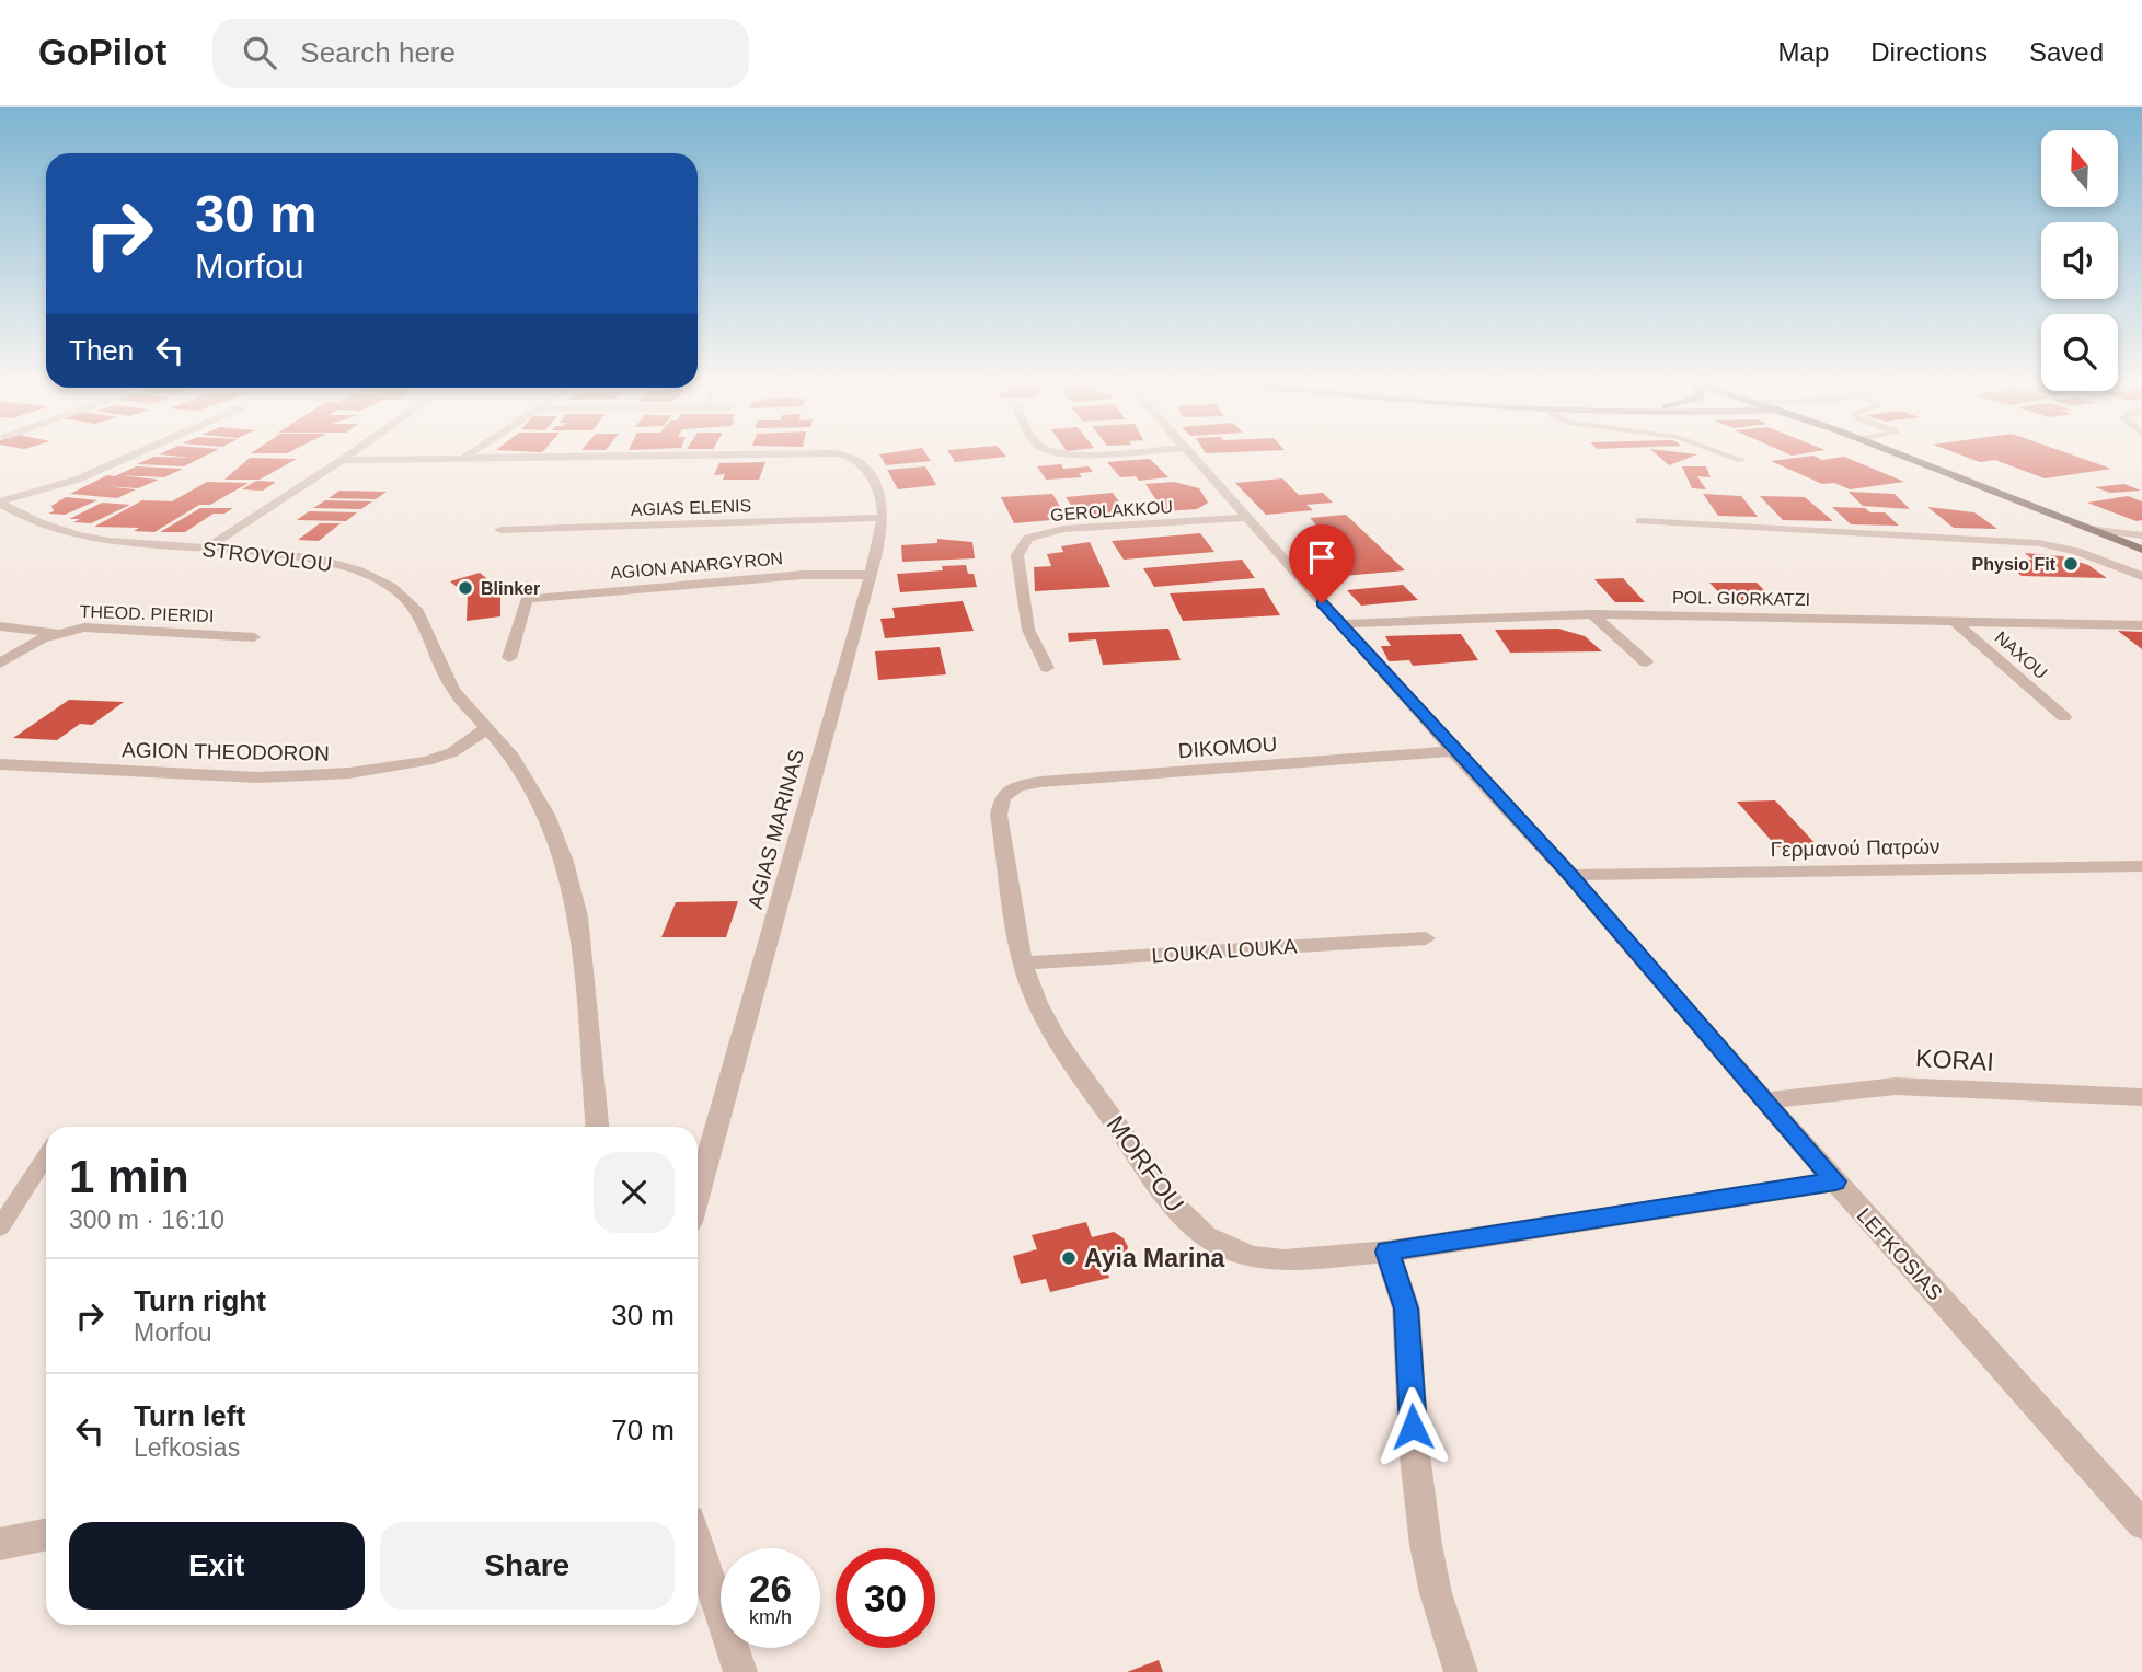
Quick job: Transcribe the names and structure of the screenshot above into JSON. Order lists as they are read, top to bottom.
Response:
{
  "streets": {
    "street": [
      "AGIAS ELENIS",
      "GEROLAKKOU",
      "STROVOLOU",
      "AGION ANARGYRON",
      "POL. GIORKATZI",
      "THEOD. PIERIDI",
      "NAXOU",
      "DIKOMOU",
      "AGION THEODORON",
      "AGIAS MARINAS",
      "Γερμανού Πατρών",
      "LOUKA LOUKA",
      "KORAI",
      "MORFOU",
      "LEFKOSIAS"
    ]
  },
  "crossings": [
    ["AGIAS ELENIS", "AGIAS MARINAS"],
    ["GEROLAKKOU", "LEFKOSIAS"],
    ["STROVOLOU", "AGION THEODORON"],
    ["AGION ANARGYRON", "AGIAS MARINAS"],
    ["POL. GIORKATZI", "NAXOU"],
    ["POL. GIORKATZI", "LEFKOSIAS"],
    ["DIKOMOU", "MORFOU"],
    ["DIKOMOU", "LEFKOSIAS"],
    ["Γερμανού Πατρών", "LEFKOSIAS"],
    ["LOUKA LOUKA", "MORFOU"],
    ["KORAI", "LEFKOSIAS"],
    ["MORFOU", "LEFKOSIAS"]
  ],
  "places": ["Physio Fit", "Blinker", "Ayia Marina"],
  "north": "top",
  "page": {
    "header": "GoPilot",
    "search": "Search here",
    "nav": ["Map", "Directions", "Saved"],
    "turn": ["30 m", "Morfou"],
    "then": "Then",
    "heading": ["1 min", "300 m · 16:10"],
    "list": [
      {
        "name": "Turn right",
        "note": "Morfou",
        "value": "30 m"
      },
      {
        "name": "Turn left",
        "note": "Lefkosias",
        "value": "70 m"
      }
    ],
    "buttons": ["Exit", "Share"],
    "speed": "26 km/h",
    "limit": "30"
  }
}
